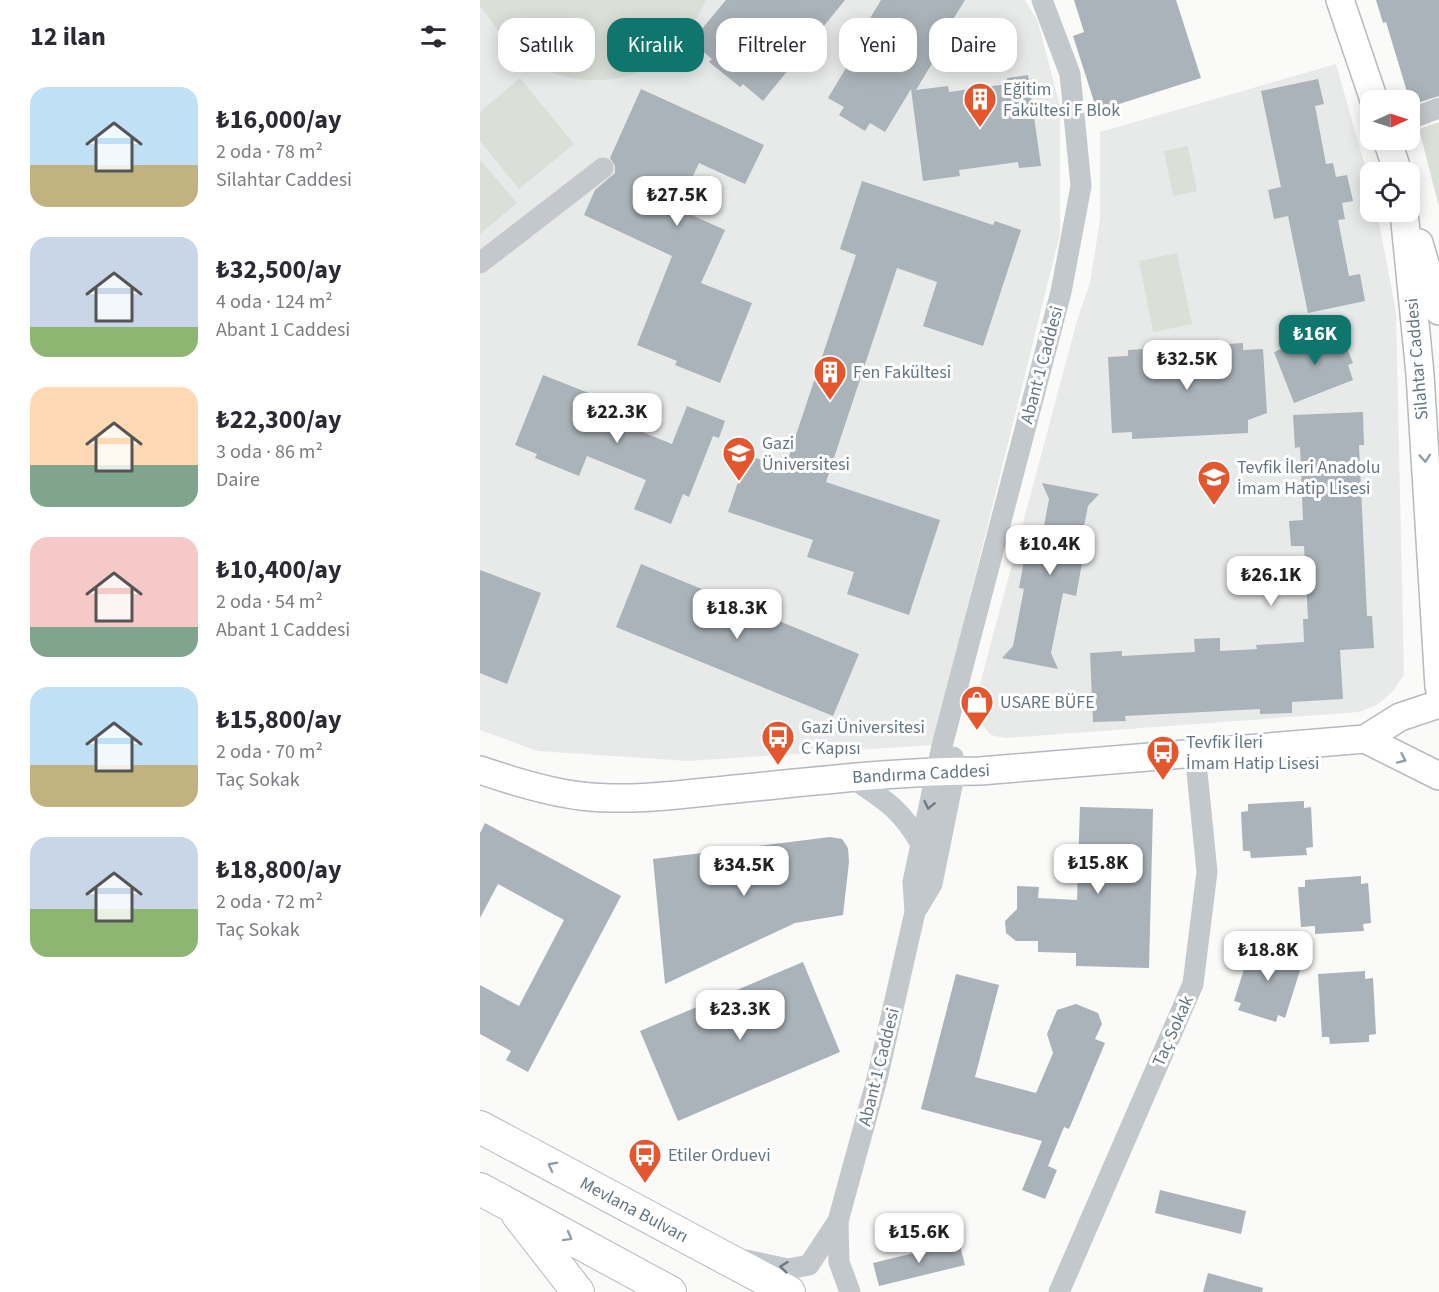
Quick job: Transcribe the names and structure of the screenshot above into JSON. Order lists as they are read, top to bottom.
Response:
{
  "streets": {
    "highway": ["Mevlana Bulvarı"],
    "main road": ["Silahtar Caddesi", "Bandırma Caddesi"],
    "street": ["Abant 1 Caddesi", "Taç Sokak"]
  },
  "crossings": [
    ["Abant 1 Caddesi", "Bandırma Caddesi"],
    ["Abant 1 Caddesi", "Mevlana Bulvarı"],
    ["Bandırma Caddesi", "Taç Sokak"]
  ],
  "one_way": ["Silahtar Caddesi"],
  "places": {
    "building": ["Eğitim Fakültesi F Blok", "Fen Fakültesi"],
    "school or university": ["Gazi Üniversitesi", "Tevfik İleri Anadolu İmam Hatip Lisesi"],
    "shop": ["USARE BÜFE"],
    "bus stop": ["Gazi Üniversitesi C Kapısı", "Tevfik İleri İmam Hatip Lisesi", "Etiler Orduevi"]
  },
  "north": "right",
  "page": {
    "heading": "12 ilan",
    "chip": [
      "Satılık",
      "Kiralık",
      "Filtreler",
      "Yeni",
      "Daire"
    ],
    "list": [
      {
        "name": "₺16,000/ay",
        "note": "2 oda · 78 m² · Silahtar Caddesi"
      },
      {
        "name": "₺32,500/ay",
        "note": "4 oda · 124 m² · Abant 1 Caddesi"
      },
      {
        "name": "₺22,300/ay",
        "note": "3 oda · 86 m² · Daire"
      },
      {
        "name": "₺10,400/ay",
        "note": "2 oda · 54 m² · Abant 1 Caddesi"
      },
      {
        "name": "₺15,800/ay",
        "note": "2 oda · 70 m² · Taç Sokak"
      },
      {
        "name": "₺18,800/ay",
        "note": "2 oda · 72 m² · Taç Sokak"
      }
    ],
    "price": [
      "₺27.5K",
      "₺16K",
      "₺32.5K",
      "₺22.3K",
      "₺10.4K",
      "₺26.1K",
      "₺18.3K",
      "₺15.8K",
      "₺34.5K",
      "₺18.8K",
      "₺23.3K",
      "₺15.6K"
    ]
  }
}
